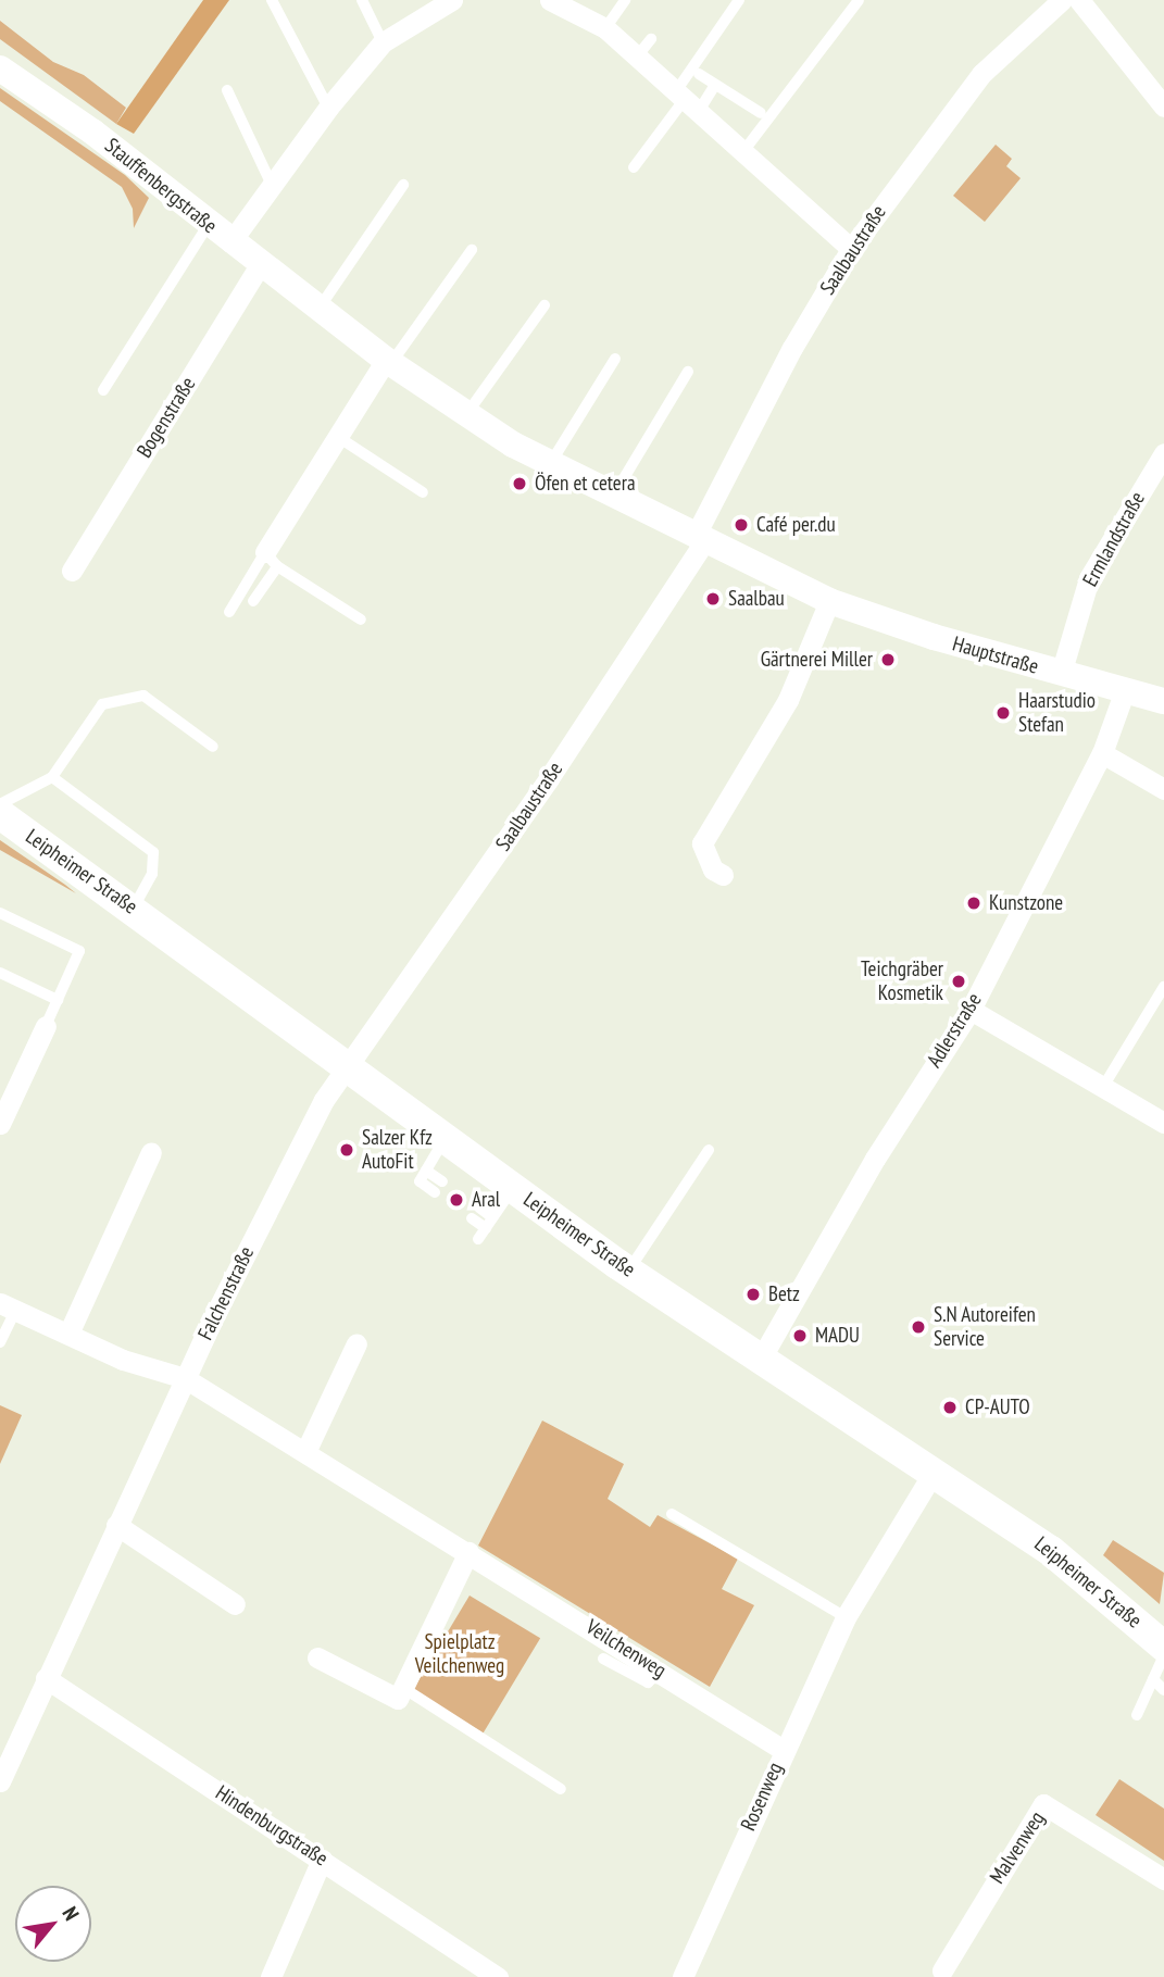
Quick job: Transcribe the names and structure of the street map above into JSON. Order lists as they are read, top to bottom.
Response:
{
  "streets": {
    "main road": ["Leipheimer Straße"],
    "street": [
      "Stauffenbergstraße",
      "Saalbaustraße",
      "Bogenstraße",
      "Ermlandstraße",
      "Hauptstraße",
      "Adlerstraße",
      "Falchenstraße",
      "Veilchenweg",
      "Rosenweg",
      "Hindenburgstraße",
      "Malvenweg"
    ]
  },
  "crossings": [
    ["Stauffenbergstraße", "Saalbaustraße"],
    ["Stauffenbergstraße", "Bogenstraße"],
    ["Stauffenbergstraße", "Hauptstraße"],
    ["Saalbaustraße", "Hauptstraße"],
    ["Saalbaustraße", "Leipheimer Straße"],
    ["Saalbaustraße", "Falchenstraße"],
    ["Ermlandstraße", "Hauptstraße"],
    ["Hauptstraße", "Adlerstraße"],
    ["Leipheimer Straße", "Adlerstraße"],
    ["Leipheimer Straße", "Falchenstraße"],
    ["Leipheimer Straße", "Rosenweg"],
    ["Falchenstraße", "Veilchenweg"],
    ["Falchenstraße", "Hindenburgstraße"],
    ["Veilchenweg", "Rosenweg"]
  ],
  "parks": ["Spielplatz Veilchenweg"],
  "places": [
    "Öfen et cetera",
    "Café per.du",
    "Saalbau",
    "Gärtnerei Miller",
    "Haarstudio Stefan",
    "Kunstzone",
    "Teichgräber Kosmetik",
    "Salzer Kfz AutoFit",
    "Aral",
    "Betz",
    "S.N Autoreifen Service",
    "MADU",
    "CP-AUTO"
  ],
  "north": "top right"
}
